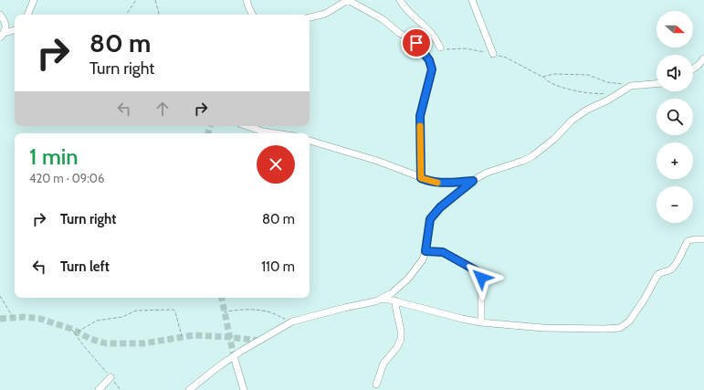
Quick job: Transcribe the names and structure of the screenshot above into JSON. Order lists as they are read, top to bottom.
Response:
{
  "north": "right",
  "page": {
    "map_buttons": ["+", "−"],
    "turn": ["80 m", "Turn right"],
    "heading": ["1 min", "420 m · 09:06"],
    "list": [
      {
        "name": "Turn right",
        "value": "80 m"
      },
      {
        "name": "Turn left",
        "value": "110 m"
      }
    ]
  }
}
